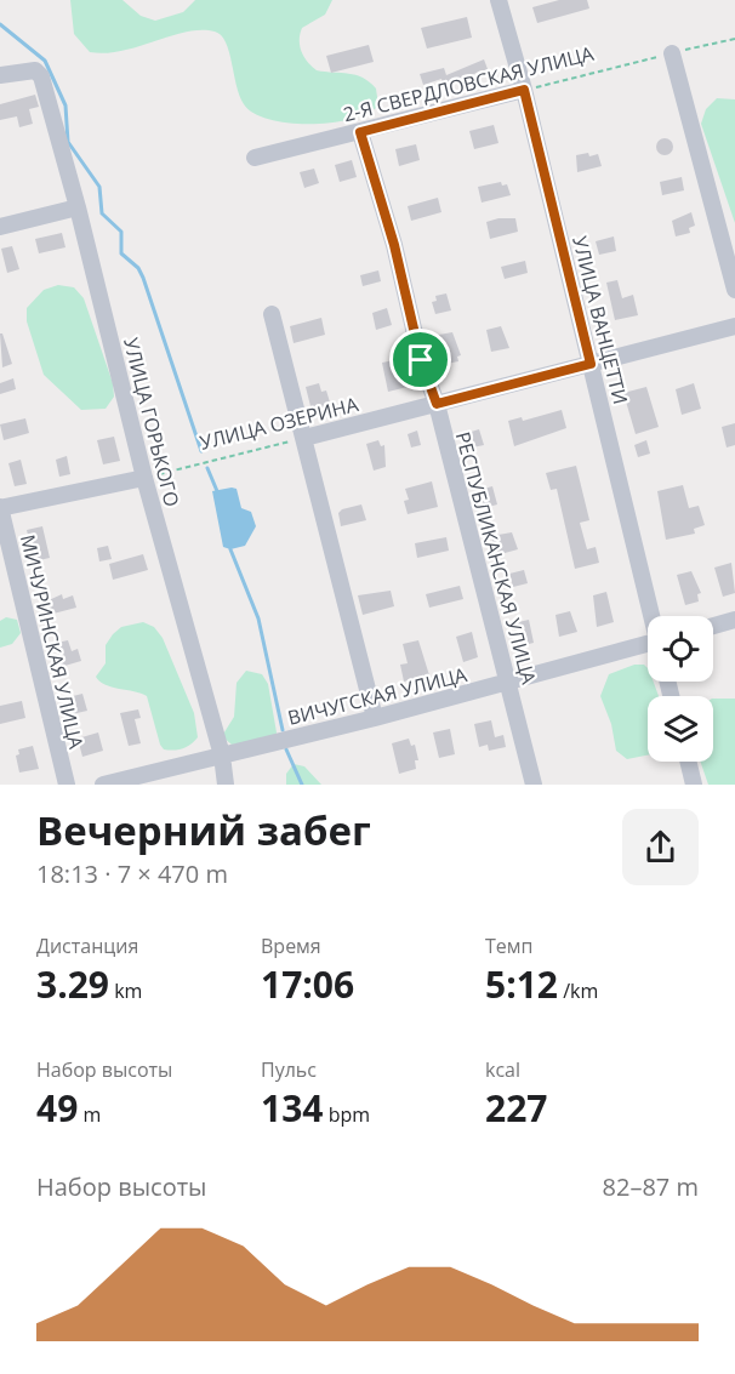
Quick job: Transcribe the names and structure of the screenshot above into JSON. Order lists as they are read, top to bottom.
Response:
{
  "streets": {
    "street": [
      "2-Я СВЕРДЛОВСКАЯ УЛИЦА",
      "УЛИЦА ВАНЦЕТТИ",
      "УЛИЦА ГОРЬКОГО",
      "УЛИЦА ОЗЕРИНА",
      "РЕСПУБЛИКАНСКАЯ УЛИЦА",
      "МИЧУРИНСКАЯ УЛИЦА",
      "ВИЧУГСКАЯ УЛИЦА"
    ]
  },
  "crossings": [
    ["2-Я СВЕРДЛОВСКАЯ УЛИЦА", "УЛИЦА ВАНЦЕТТИ"],
    ["2-Я СВЕРДЛОВСКАЯ УЛИЦА", "РЕСПУБЛИКАНСКАЯ УЛИЦА"],
    ["УЛИЦА ВАНЦЕТТИ", "УЛИЦА ОЗЕРИНА"],
    ["УЛИЦА ГОРЬКОГО", "УЛИЦА ОЗЕРИНА"],
    ["УЛИЦА ГОРЬКОГО", "ВИЧУГСКАЯ УЛИЦА"],
    ["УЛИЦА ОЗЕРИНА", "РЕСПУБЛИКАНСКАЯ УЛИЦА"],
    ["РЕСПУБЛИКАНСКАЯ УЛИЦА", "ВИЧУГСКАЯ УЛИЦА"]
  ],
  "page": {
    "heading": ["Вечерний забег", "18:13 · 7 × 470 m"],
    "stats": [
      ["Дистанция", "3.29 km"],
      ["Время", "17:06"],
      ["Темп", "5:12 /km"],
      ["Набор высоты", "49 m"],
      ["Пульс", "134 bpm"],
      ["kcal", "227"]
    ],
    "chart": ["Набор высоты", "82–87 m"]
  }
}
